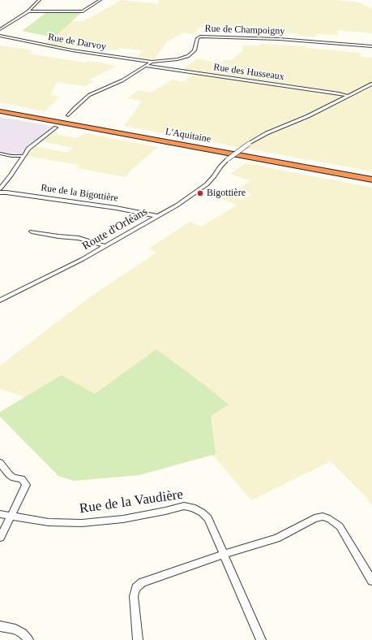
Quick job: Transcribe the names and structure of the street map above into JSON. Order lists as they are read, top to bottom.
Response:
{
  "streets": {
    "highway": ["L'Aquitaine"],
    "street": [
      "Rue de Champoigny",
      "Rue de Darvoy",
      "Rue des Husseaux",
      "Rue de la Bigottière",
      "Route d'Orléans",
      "Rue de la Vaudière"
    ]
  },
  "crossings": [
    ["Rue de Champoigny", "Rue de Darvoy"],
    ["Rue des Husseaux", "Route d'Orléans"],
    ["Rue de la Bigottière", "Route d'Orléans"]
  ],
  "places": ["Bigottière"]
}
